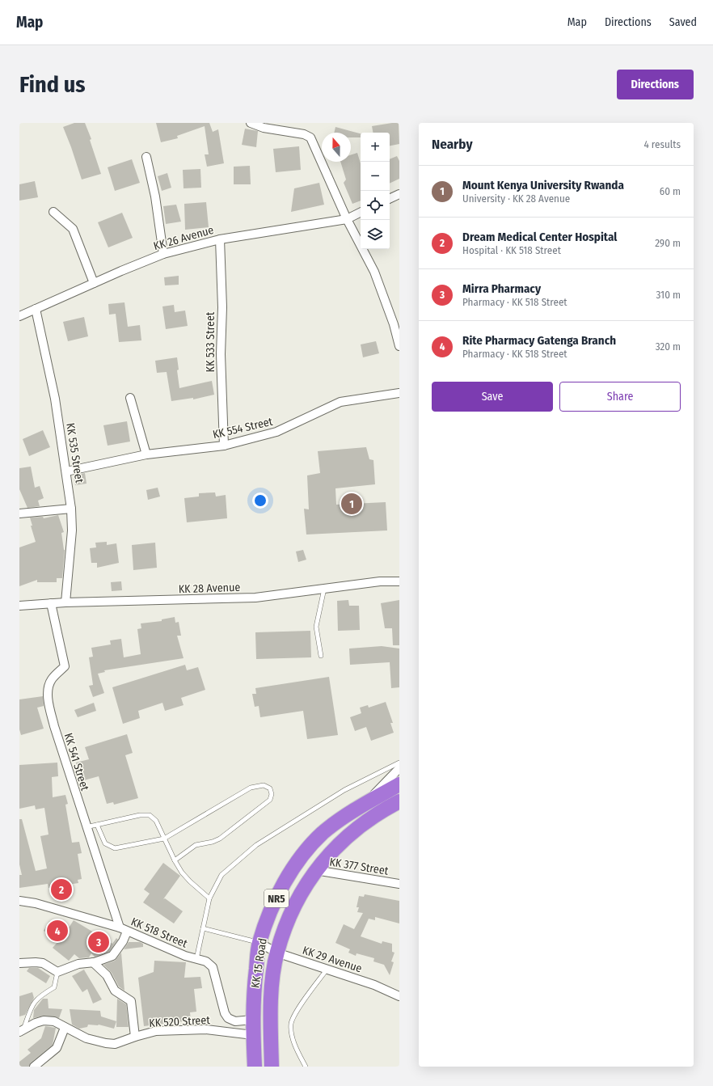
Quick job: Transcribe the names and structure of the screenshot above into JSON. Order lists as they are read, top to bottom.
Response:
{
  "streets": {
    "highway": ["NR5", "KK 15 Road"],
    "street": [
      "KK 26 Avenue",
      "KK 533 Street",
      "KK 554 Street",
      "KK 535 Street",
      "KK 28 Avenue",
      "KK 541 Street",
      "KK 377 Street",
      "KK 518 Street",
      "KK 29 Avenue",
      "KK 520 Street"
    ]
  },
  "crossings": [
    ["KK 26 Avenue", "KK 533 Street"],
    ["KK 26 Avenue", "KK 535 Street"],
    ["KK 533 Street", "KK 554 Street"],
    ["KK 554 Street", "KK 535 Street"],
    ["KK 535 Street", "KK 28 Avenue"],
    ["KK 28 Avenue", "KK 541 Street"],
    ["KK 541 Street", "KK 518 Street"],
    ["KK 377 Street", "KK 15 Road"],
    ["KK 518 Street", "KK 15 Road"],
    ["KK 29 Avenue", "KK 15 Road"],
    ["KK 15 Road", "KK 520 Street"]
  ],
  "north": "top",
  "page": {
    "header": "Map",
    "nav": ["Map", "Directions", "Saved"],
    "buttons": [
      "Directions",
      ["Save", "Share"]
    ],
    "title": "Find us",
    "heading": ["Nearby", "4 results"],
    "map_buttons": ["+", "−"],
    "list": [
      {
        "mark": "1",
        "name": "Mount Kenya University Rwanda",
        "note": "University · KK 28 Avenue",
        "value": "60 m"
      },
      {
        "mark": "2",
        "name": "Dream Medical Center Hospital",
        "note": "Hospital · KK 518 Street",
        "value": "290 m"
      },
      {
        "mark": "3",
        "name": "Mirra Pharmacy",
        "note": "Pharmacy · KK 518 Street",
        "value": "310 m"
      },
      {
        "mark": "4",
        "name": "Rite Pharmacy Gatenga Branch",
        "note": "Pharmacy · KK 518 Street",
        "value": "320 m"
      }
    ],
    "pins": [
      "1",
      "2",
      "4",
      "3"
    ]
  }
}
